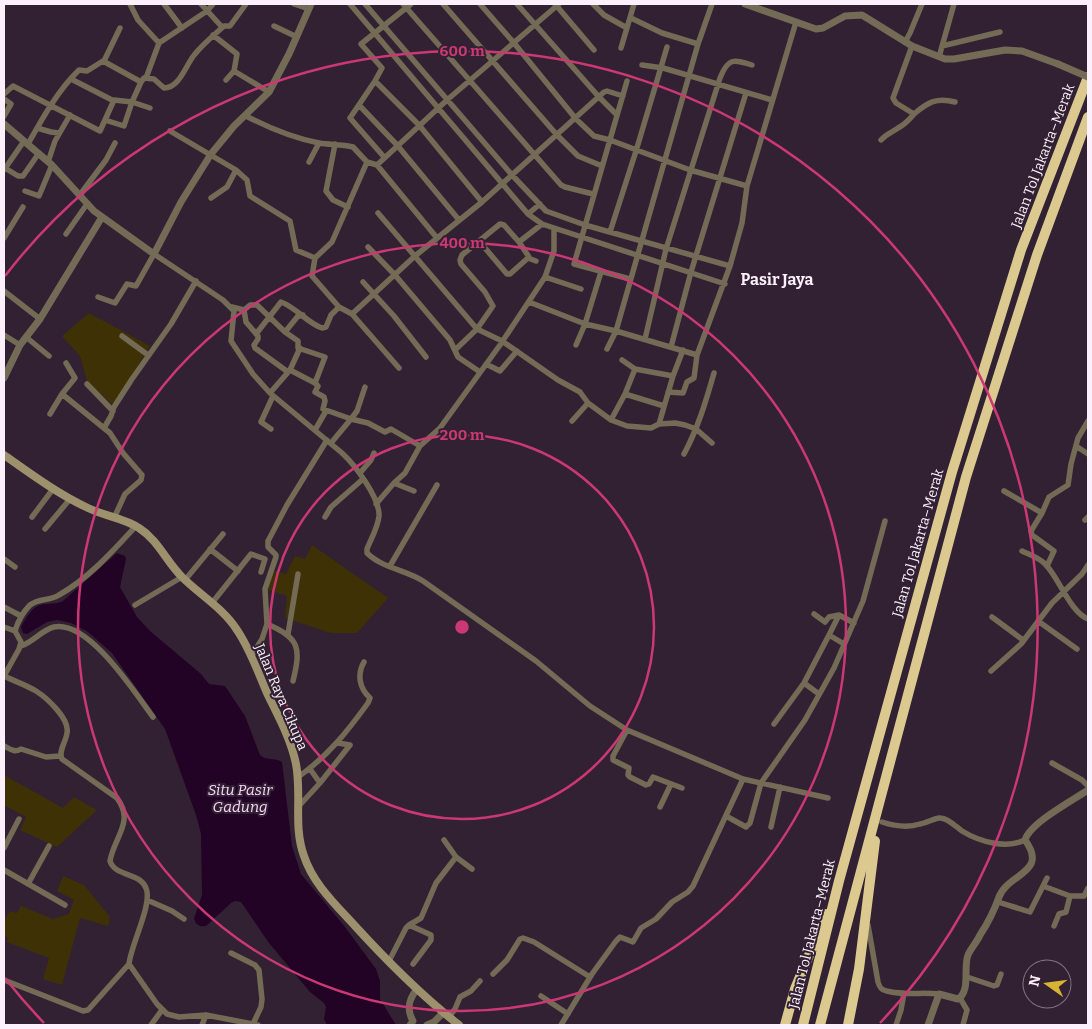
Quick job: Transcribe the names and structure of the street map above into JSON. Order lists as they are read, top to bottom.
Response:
{
  "streets": {
    "highway": ["Jalan Tol Jakarta–Merak"],
    "main road": ["Jalan Raya Cikupa"]
  },
  "districts": ["Pasir Jaya"],
  "water": ["Situ Pasir Gadung"],
  "north": "left",
  "rings": ["600 m", "400 m", "200 m"]
}
